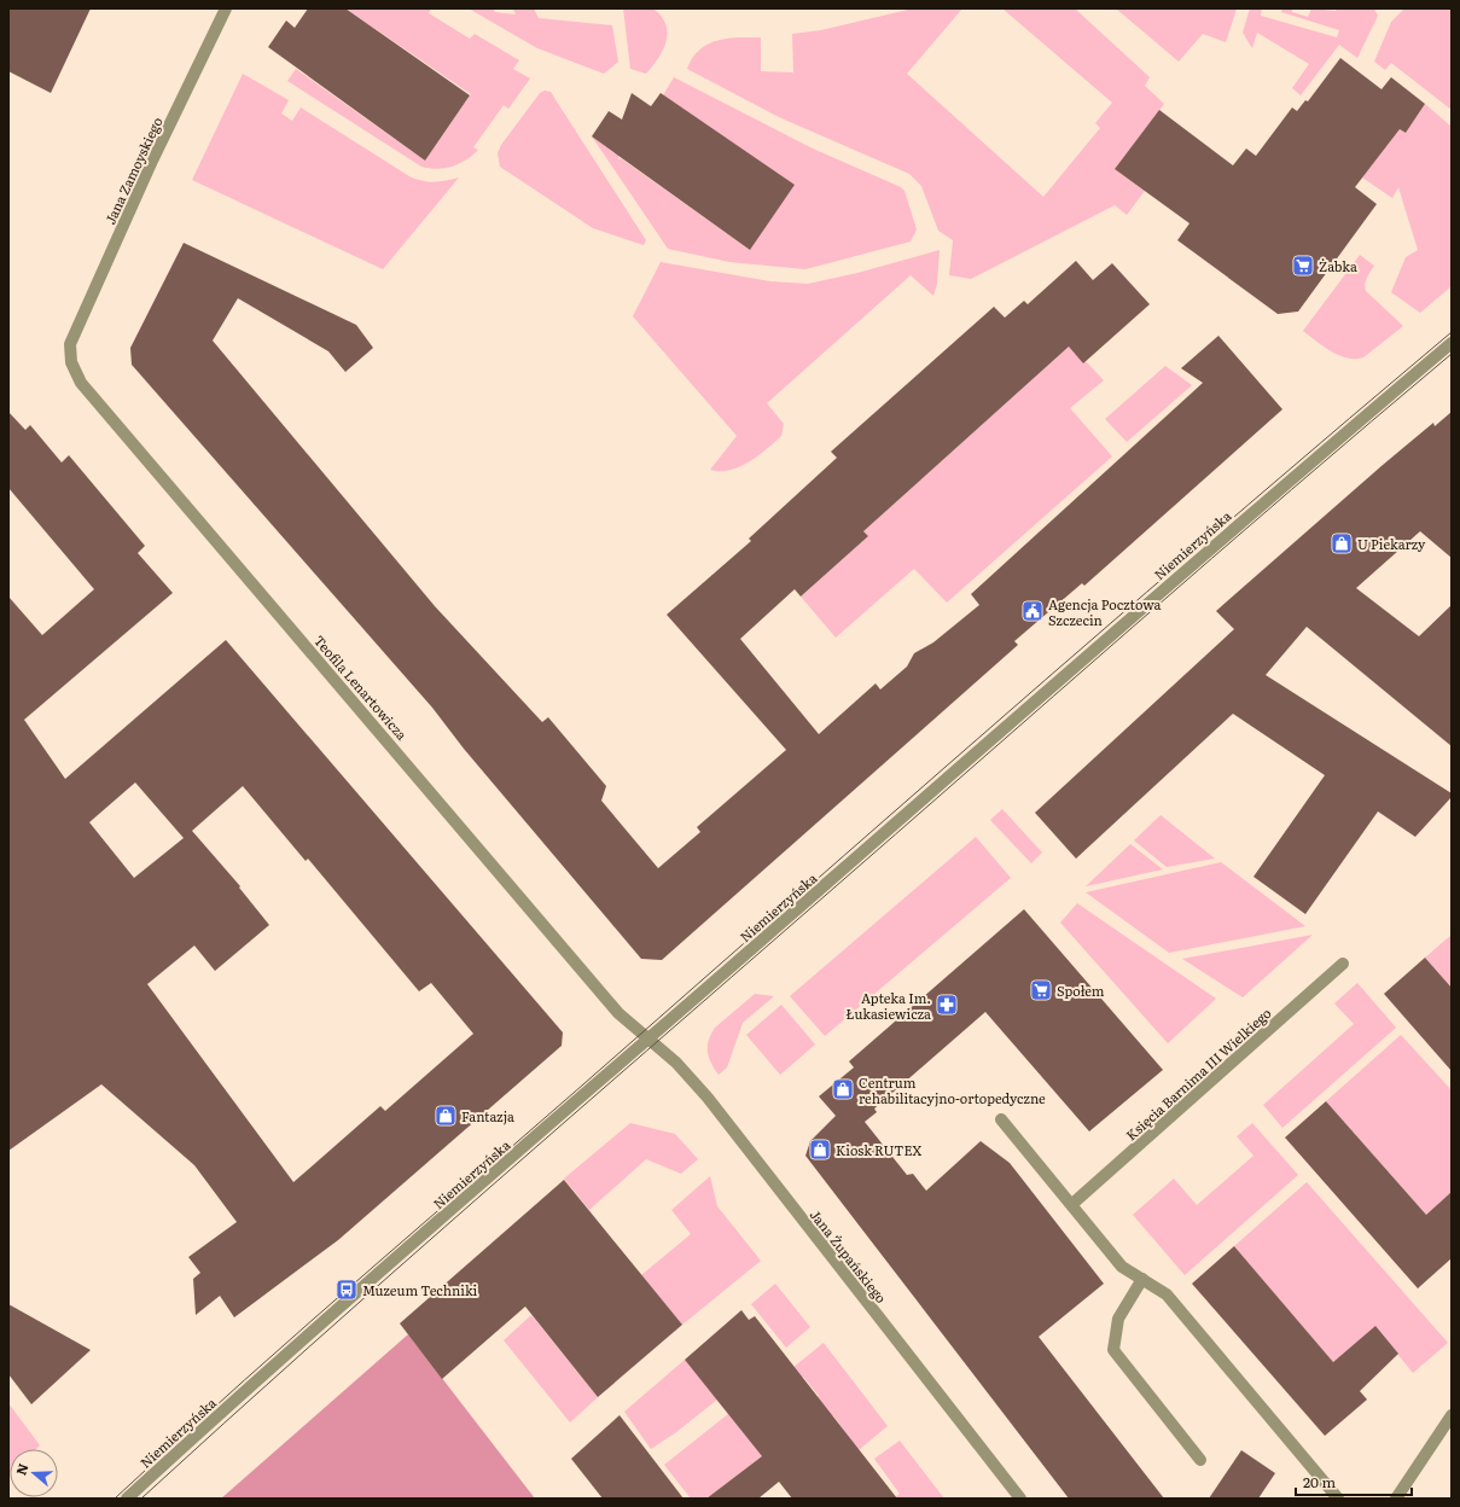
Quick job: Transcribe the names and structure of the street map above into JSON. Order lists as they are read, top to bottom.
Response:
{
  "streets": {
    "street": [
      "Jana Zamoyskiego",
      "Niemierzyńska",
      "Teofila Lenartowicza",
      "Księcia Barnima III Wielkiego",
      "Jana Żupańskiego"
    ]
  },
  "crossings": [
    ["Jana Zamoyskiego", "Teofila Lenartowicza"],
    ["Niemierzyńska", "Teofila Lenartowicza"],
    ["Niemierzyńska", "Jana Żupańskiego"],
    ["Teofila Lenartowicza", "Jana Żupańskiego"]
  ],
  "places": {
    "supermarket": ["Żabka", "Społem"],
    "shop": [
      "U Piekarzy",
      "Centrum rehabilitacyjno-ortopedyczne",
      "Fantazja",
      "Kiosk RUTEX"
    ],
    "public building": ["Agencja Pocztowa Szczecin"],
    "pharmacy": ["Apteka Im. Łukasiewicza"],
    "bus stop": ["Muzeum Techniki"]
  },
  "scale_bar": "20 m",
  "north": "left"
}
